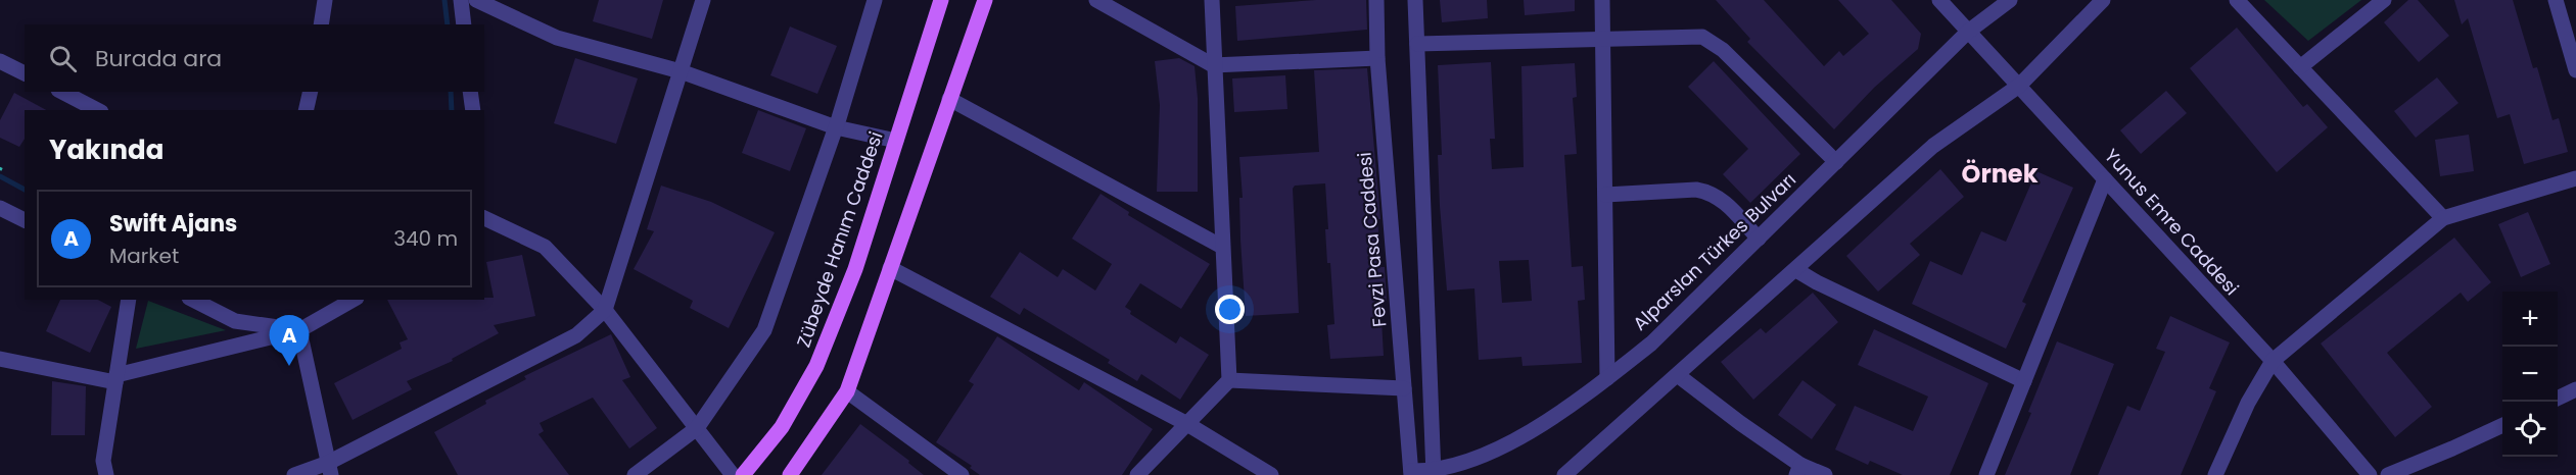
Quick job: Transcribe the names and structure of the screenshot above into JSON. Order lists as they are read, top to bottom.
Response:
{
  "streets": {
    "main road": ["Zübeyde Hanım Caddesi"],
    "street": ["Yunus Emre Caddesi", "Fevzi Pasa Caddesi", "Alparslan Türkes Bulvarı"]
  },
  "crossings": [
    ["Yunus Emre Caddesi", "Alparslan Türkes Bulvarı"],
    ["Fevzi Pasa Caddesi", "Alparslan Türkes Bulvarı"]
  ],
  "districts": ["Örnek"],
  "page": {
    "search": "Burada ara",
    "heading": "Yakında",
    "list": [
      {
        "mark": "A",
        "name": "Swift Ajans",
        "note": "Market",
        "value": "340 m"
      }
    ],
    "map_buttons": ["+", "−"],
    "pins": "A"
  }
}
